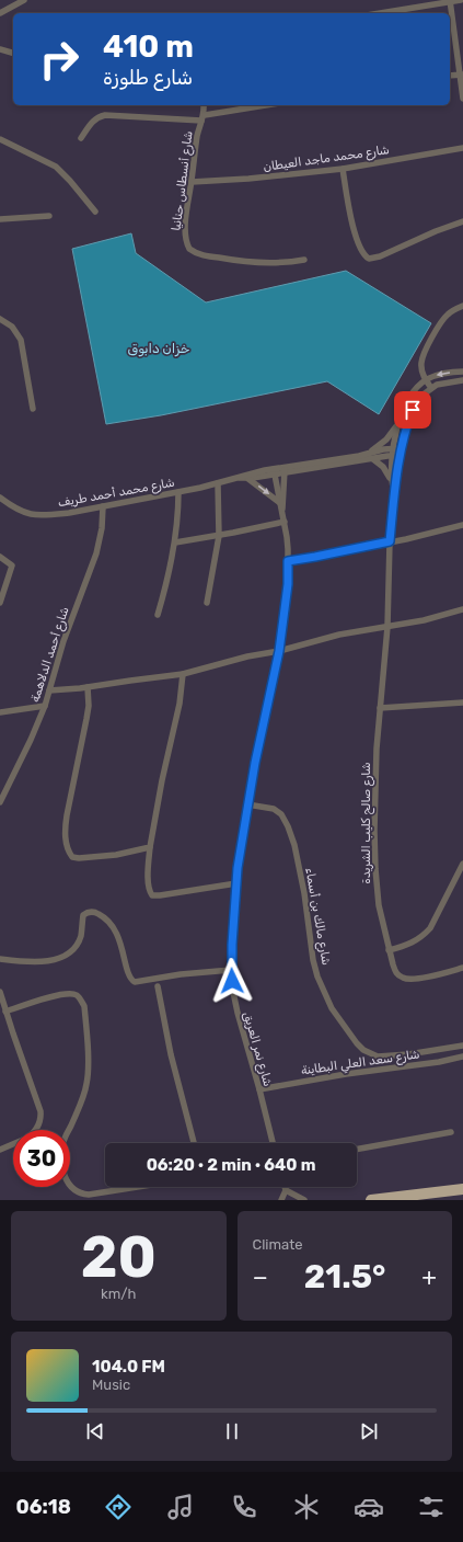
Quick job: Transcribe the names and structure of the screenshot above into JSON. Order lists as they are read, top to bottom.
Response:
{
  "streets": {
    "street": [
      "شارع محمد ماجد العيطان",
      "شارع أنسطاس حنانيا",
      "شارع محمد أحمد طريف",
      "شارع أحمد الدلاهمة",
      "شارع صالح كليب الشريدة",
      "شارع مالك بن أسماء",
      "شارع نمر العريق",
      "شارع سعد العلي البطاينة"
    ]
  },
  "crossings": [
    ["شارع محمد ماجد العيطان", "شارع أنسطاس حنانيا"],
    ["شارع محمد أحمد طريف", "شارع أحمد الدلاهمة"],
    ["شارع محمد أحمد طريف", "شارع نمر العريق"],
    ["شارع مالك بن أسماء", "شارع نمر العريق"],
    ["شارع نمر العريق", "شارع سعد العلي البطاينة"]
  ],
  "water": ["خزان دابوق"],
  "page": {
    "turn": ["410 m", "شارع طلوزة"],
    "limit": "30",
    "trip": "06:20 · 2 min · 640 m",
    "tile": [
      ["20", "km/h"],
      "Climate"
    ],
    "heat": ["−", "21.5°", "+"],
    "song": ["104.0 FM", "Music"],
    "tabs": "06:18"
  }
}
